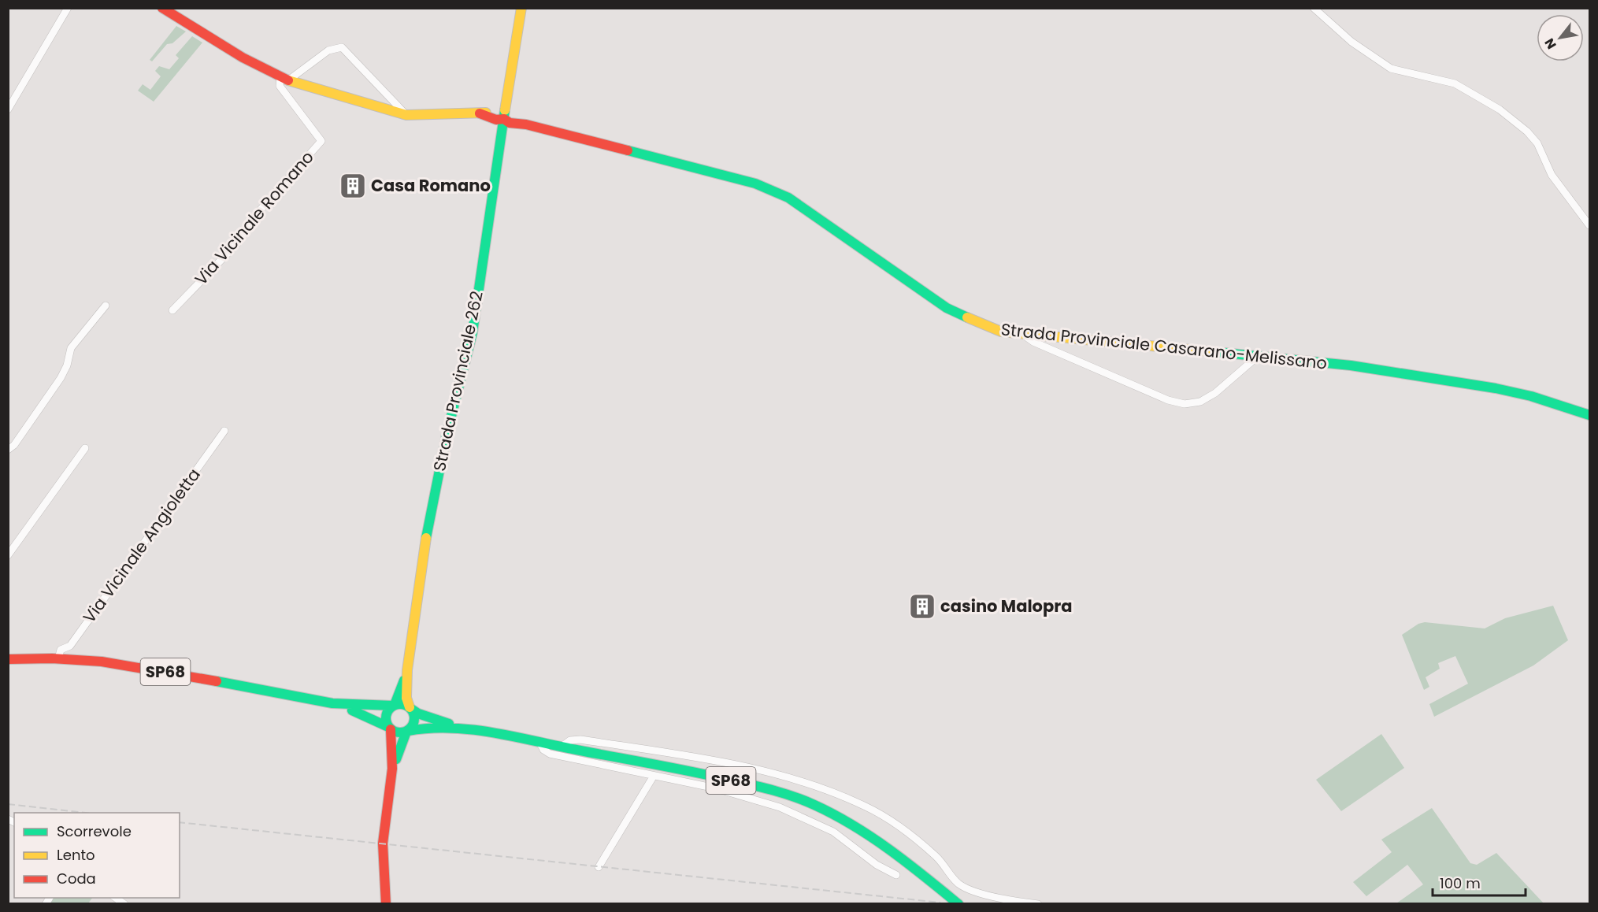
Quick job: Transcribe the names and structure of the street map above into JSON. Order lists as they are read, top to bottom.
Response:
{
  "streets": {
    "main road": ["Strada Provinciale Casarano-Melissano", "Strada Provinciale 262", "SP68"],
    "street": ["Via Vicinale Romano", "Via Vicinale Angioletta"]
  },
  "crossings": [
    ["Via Vicinale Romano", "Strada Provinciale Casarano-Melissano"],
    ["Strada Provinciale Casarano-Melissano", "Strada Provinciale 262"],
    ["Via Vicinale Angioletta", "SP68"]
  ],
  "places": {
    "building": ["Casa Romano", "casino Malopra"]
  },
  "legend": ["Scorrevole", "Lento", "Coda"],
  "scale_bar": "100 m",
  "north": "bottom left"
}
